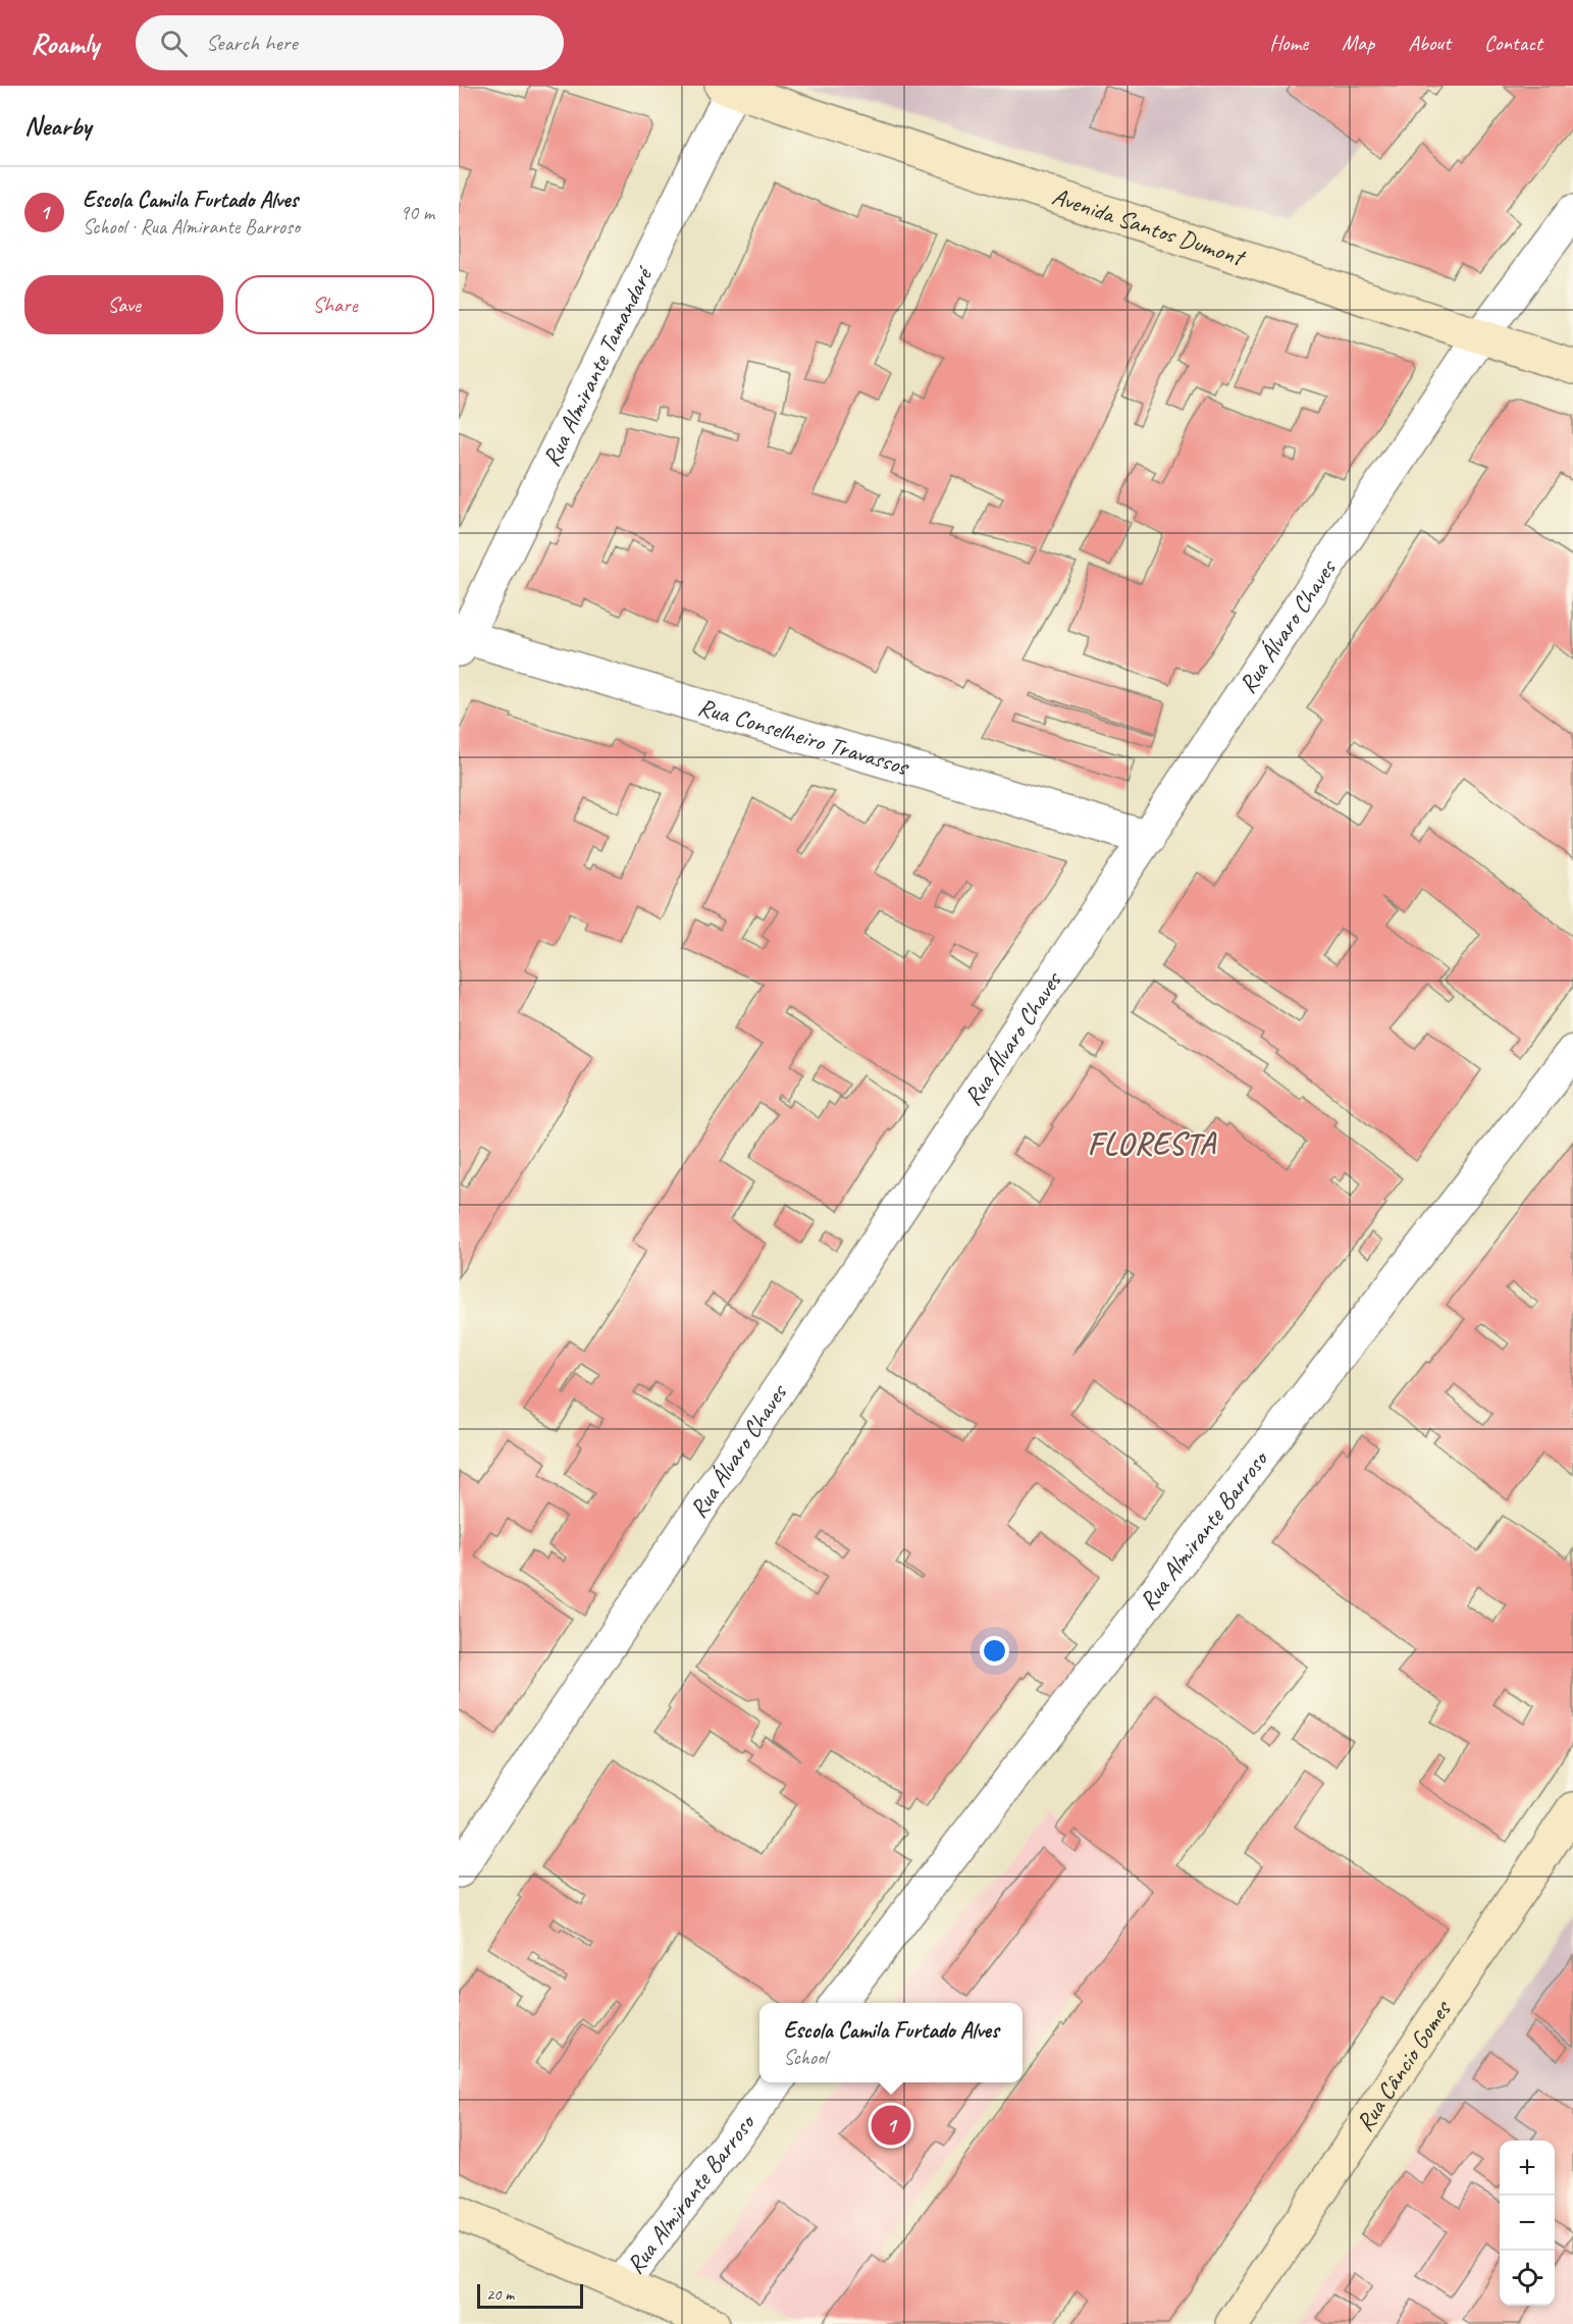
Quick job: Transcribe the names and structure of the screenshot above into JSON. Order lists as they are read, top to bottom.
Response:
{
  "streets": {
    "street": [
      "Avenida Santos Dumont",
      "Rua Almirante Tamandaré",
      "Rua Álvaro Chaves",
      "Rua Conselheiro Travassos",
      "Rua Almirante Barroso",
      "Rua Câncio Gomes"
    ]
  },
  "crossings": [
    ["Avenida Santos Dumont", "Rua Almirante Tamandaré"],
    ["Avenida Santos Dumont", "Rua Álvaro Chaves"],
    ["Rua Almirante Tamandaré", "Rua Conselheiro Travassos"],
    ["Rua Álvaro Chaves", "Rua Conselheiro Travassos"]
  ],
  "districts": ["FLORESTA"],
  "scale_bar": "20 m",
  "page": {
    "header": "Roamly",
    "search": "Search here",
    "nav": [
      "Home",
      "Map",
      "About",
      "Contact"
    ],
    "heading": "Nearby",
    "list": [
      {
        "mark": "1",
        "name": "Escola Camila Furtado Alves",
        "note": "School · Rua Almirante Barroso",
        "value": "90 m"
      }
    ],
    "buttons": ["Save", "Share"],
    "popup": ["Escola Camila Furtado Alves", "School"],
    "pins": "1",
    "map_buttons": ["+", "−"],
    "scale": "20 m"
  }
}
